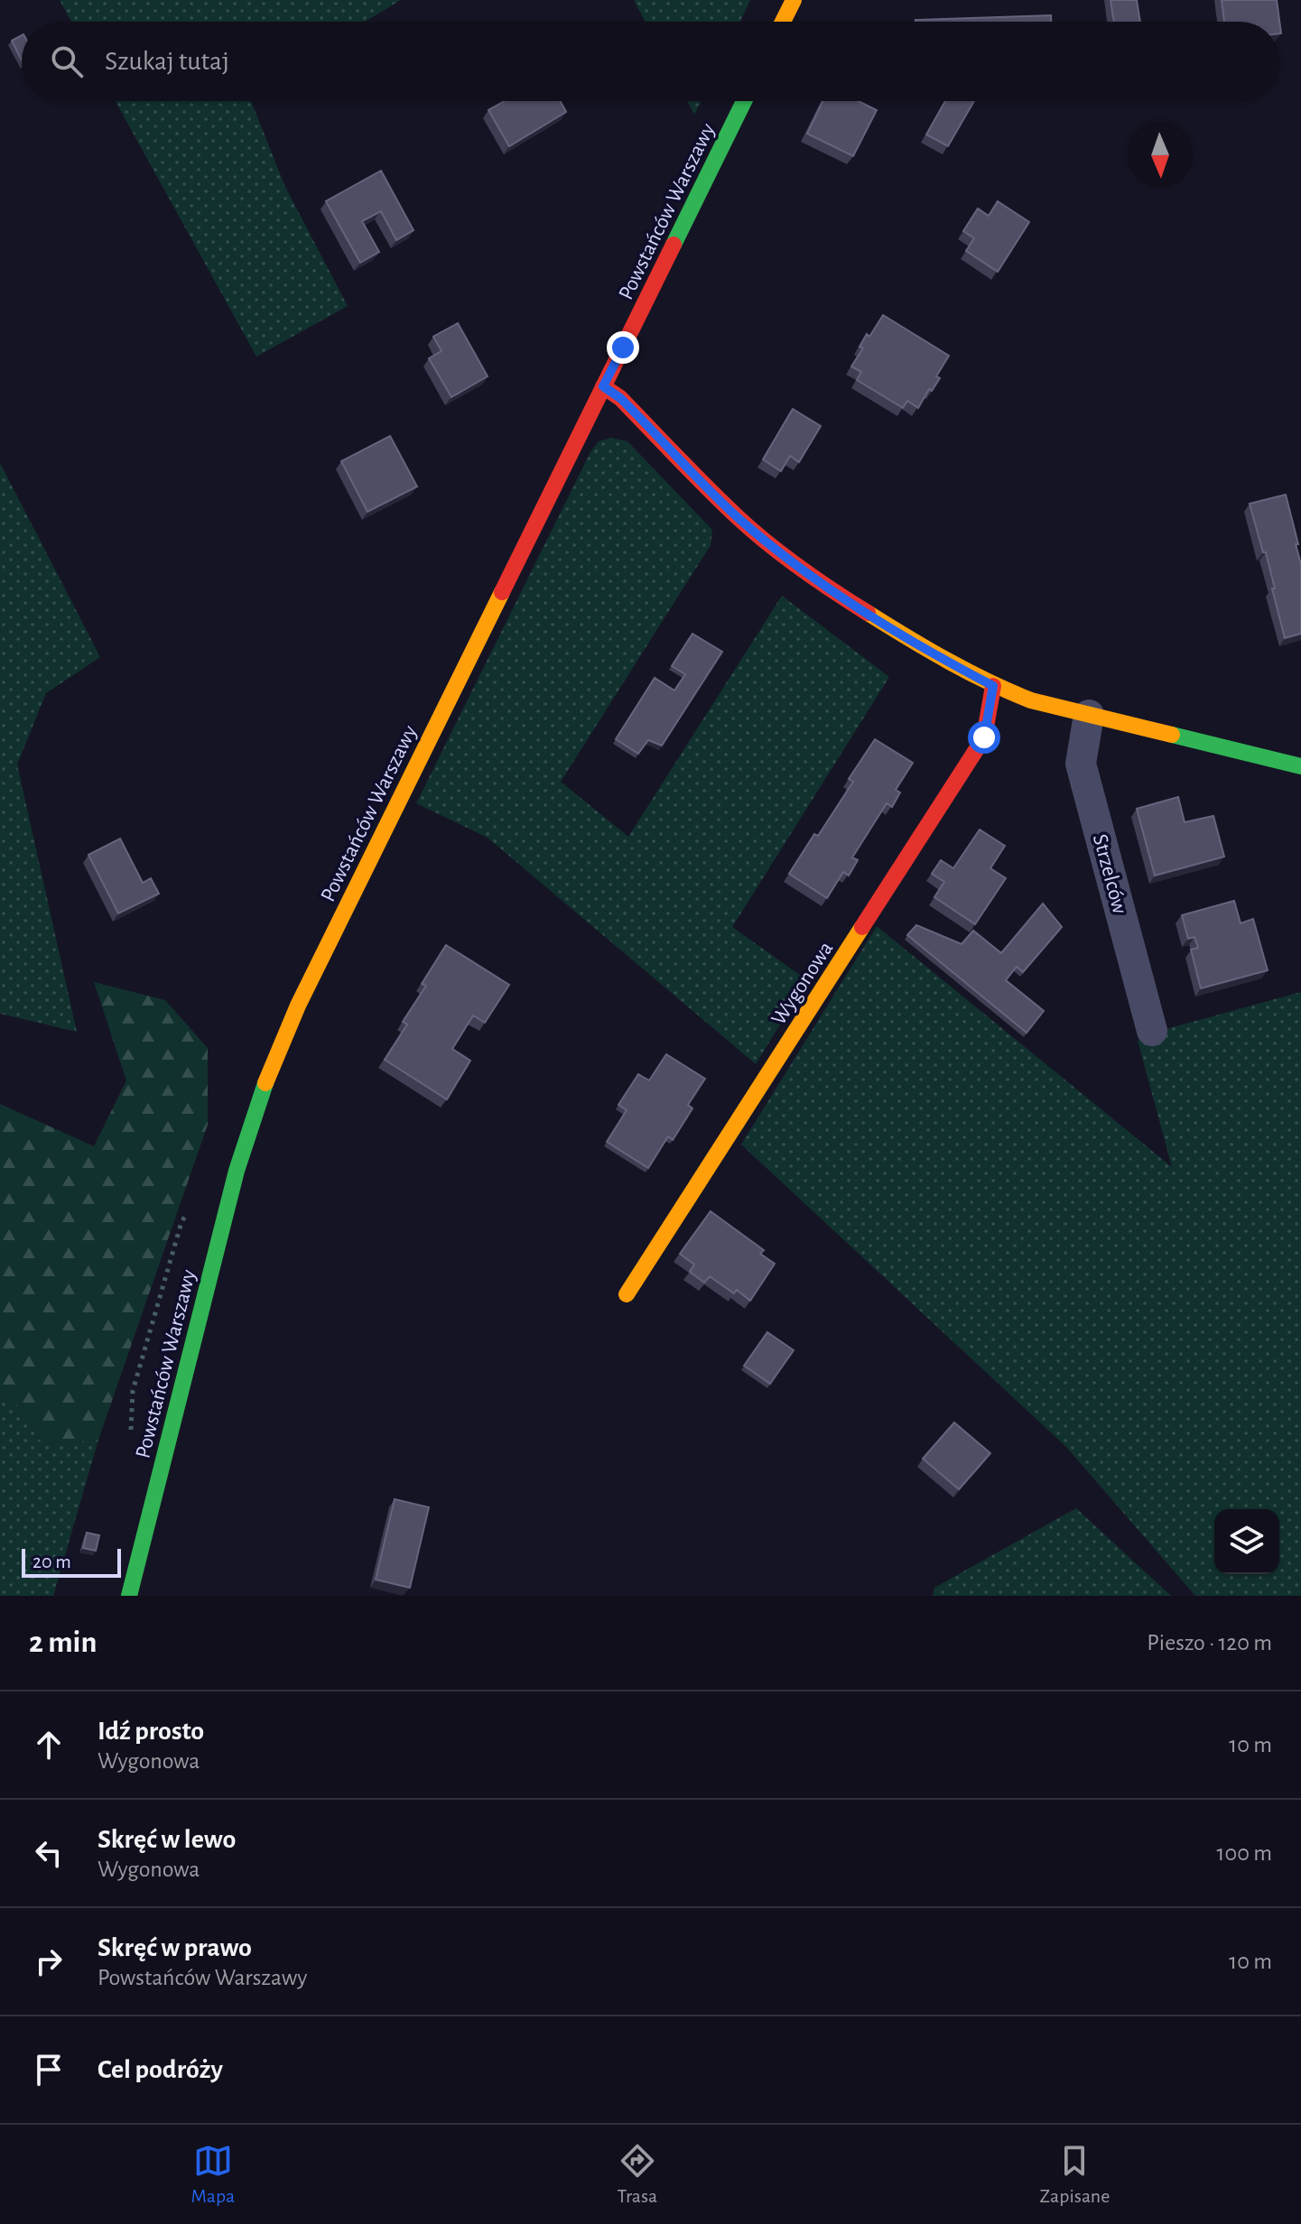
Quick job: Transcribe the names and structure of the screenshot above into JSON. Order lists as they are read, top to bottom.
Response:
{
  "streets": {
    "street": ["Powstańców Warszawy", "Strzelców", "Wygonowa"]
  },
  "scale_bar": "20 m",
  "north": "bottom",
  "page": {
    "search": "Szukaj tutaj",
    "scale": "20 m",
    "heading": ["2 min", "Pieszo · 120 m"],
    "list": [
      ["Idź prosto", "Wygonowa", "10 m"],
      ["Skręć w lewo", "Wygonowa", "100 m"],
      ["Skręć w prawo", "Powstańców Warszawy", "10 m"],
      "Cel podróży"
    ],
    "nav": ["Mapa", "Trasa", "Zapisane"]
  }
}
